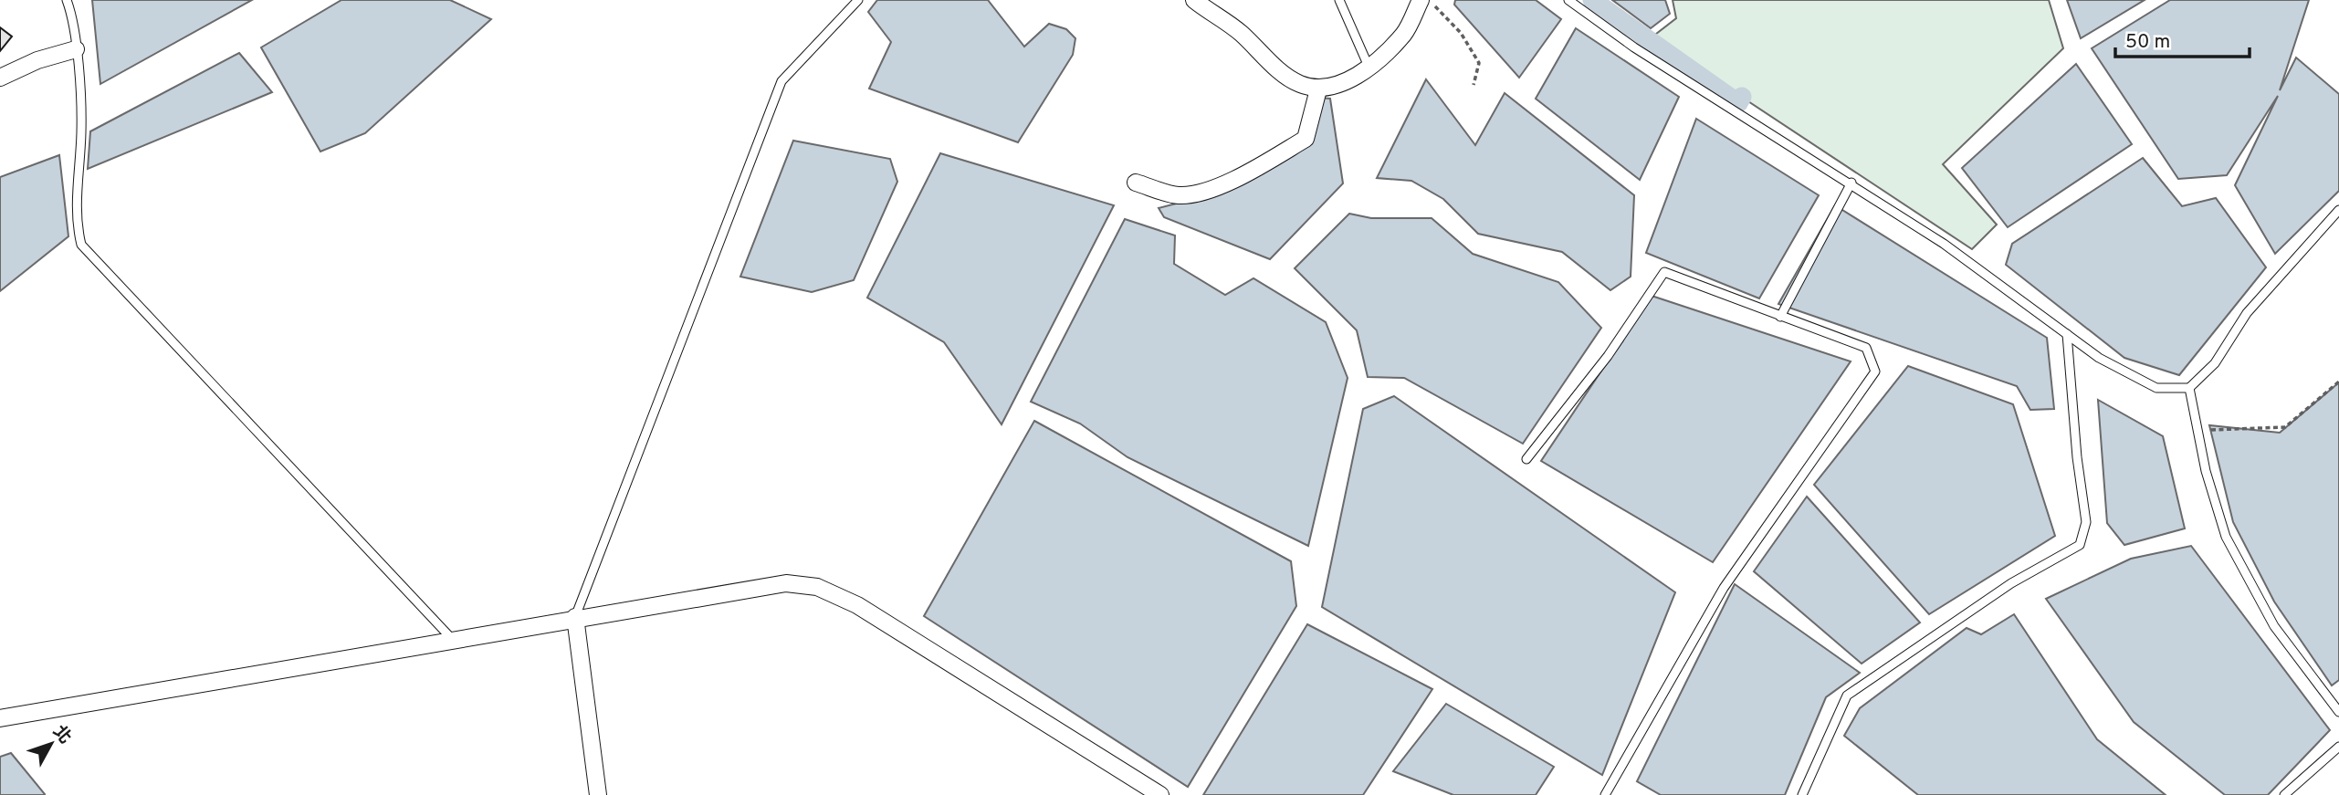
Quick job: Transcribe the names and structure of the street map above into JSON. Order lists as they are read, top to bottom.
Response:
{
  "scale_bar": "50 m",
  "north": "top right"
}
